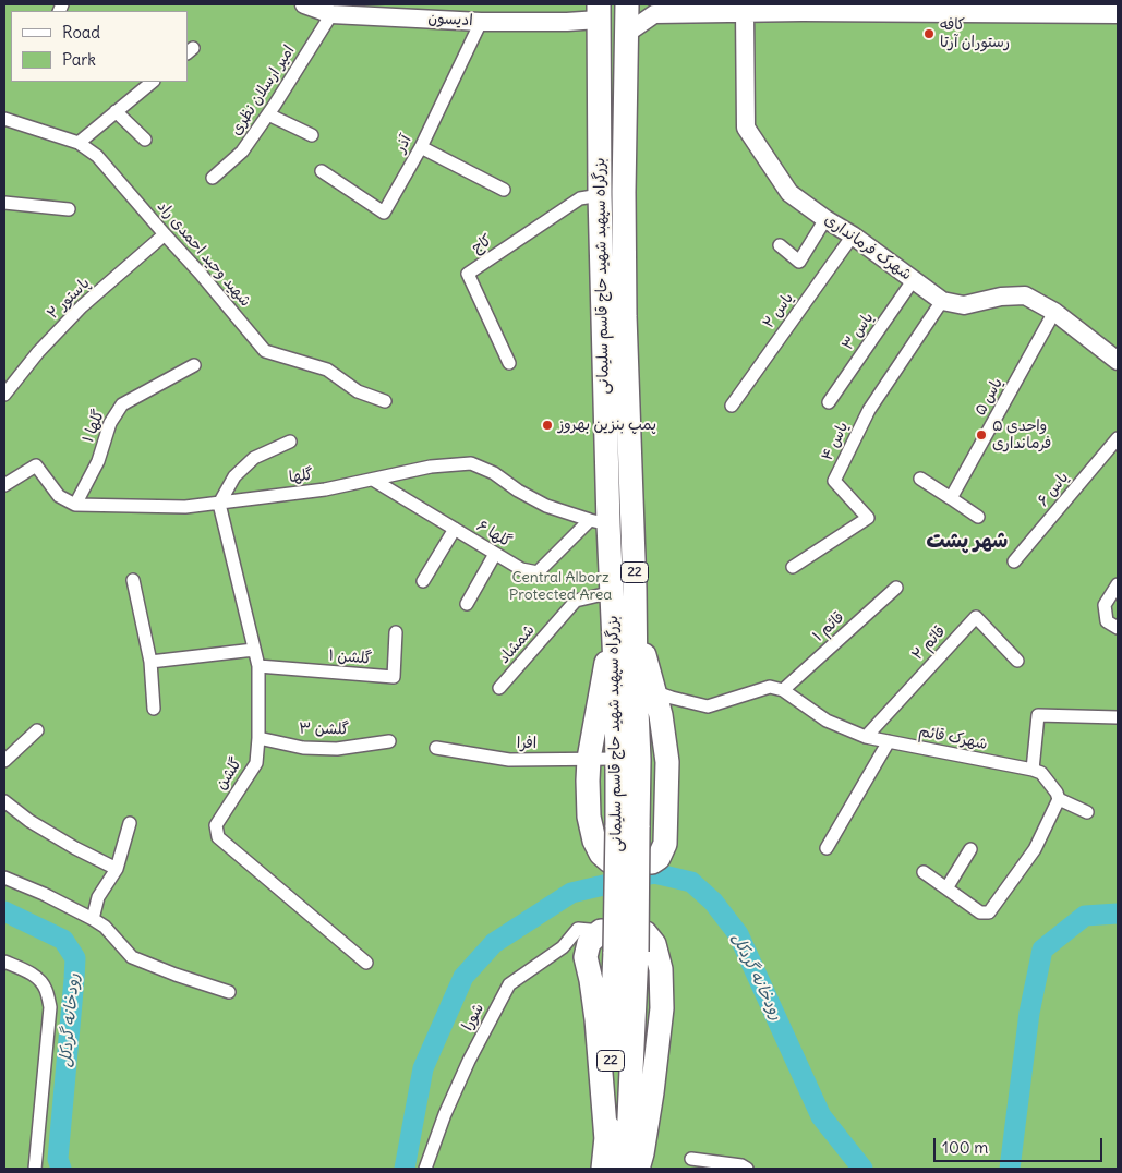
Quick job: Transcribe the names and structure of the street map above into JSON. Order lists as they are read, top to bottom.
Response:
{
  "streets": {
    "highway": ["بزرگراه سپهبد شهید حاج قاسم سلیمانی", "22"],
    "street": [
      "ادیسون",
      "امیر ارسلان نظری",
      "آذر",
      "کاج",
      "شهرک فرمانداری",
      "شهید وحید احمدی راد",
      "پاستور ۲",
      "یاس ۲",
      "یاس ۳",
      "یاس ۵",
      "گلها ۱",
      "یاس ۴",
      "گلها",
      "یاس ۶",
      "گلها ۶",
      "قائم ۱",
      "قائم ۲",
      "شمشاد",
      "گلشن ۱",
      "گلشن ۳",
      "شهرک قائم",
      "افرا",
      "گلشن",
      "شورا"
    ]
  },
  "crossings": [
    ["ادیسون", "امیر ارسلان نظری"],
    ["ادیسون", "آذر"],
    ["ادیسون", "بزرگراه سپهبد شهید حاج قاسم سلیمانی"],
    ["کاج", "بزرگراه سپهبد شهید حاج قاسم سلیمانی"],
    ["شهرک فرمانداری", "یاس ۲"],
    ["شهرک فرمانداری", "یاس ۳"],
    ["شهرک فرمانداری", "یاس ۴"],
    ["شهید وحید احمدی راد", "پاستور ۲"],
    ["بزرگراه سپهبد شهید حاج قاسم سلیمانی", "گلها"],
    ["بزرگراه سپهبد شهید حاج قاسم سلیمانی", "گلها ۶"],
    ["بزرگراه سپهبد شهید حاج قاسم سلیمانی", "شمشاد"],
    ["بزرگراه سپهبد شهید حاج قاسم سلیمانی", "افرا"],
    ["گلها ۱", "گلها"],
    ["گلها", "گلها ۶"],
    ["گلها", "گلشن"],
    ["قائم ۱", "شهرک قائم"],
    ["قائم ۲", "شهرک قائم"],
    ["گلشن ۱", "گلشن"],
    ["گلشن ۳", "گلشن"]
  ],
  "districts": ["شهر پشت"],
  "water": ["رودخانه گردکل"],
  "parks": ["Central Alborz Protected Area"],
  "places": ["کافه رستوران آرتا", "پمپ بنزین بهروز", "۵ واحدی فرمانداری"],
  "legend": ["Road", "Park"],
  "scale_bar": "100 m"
}
